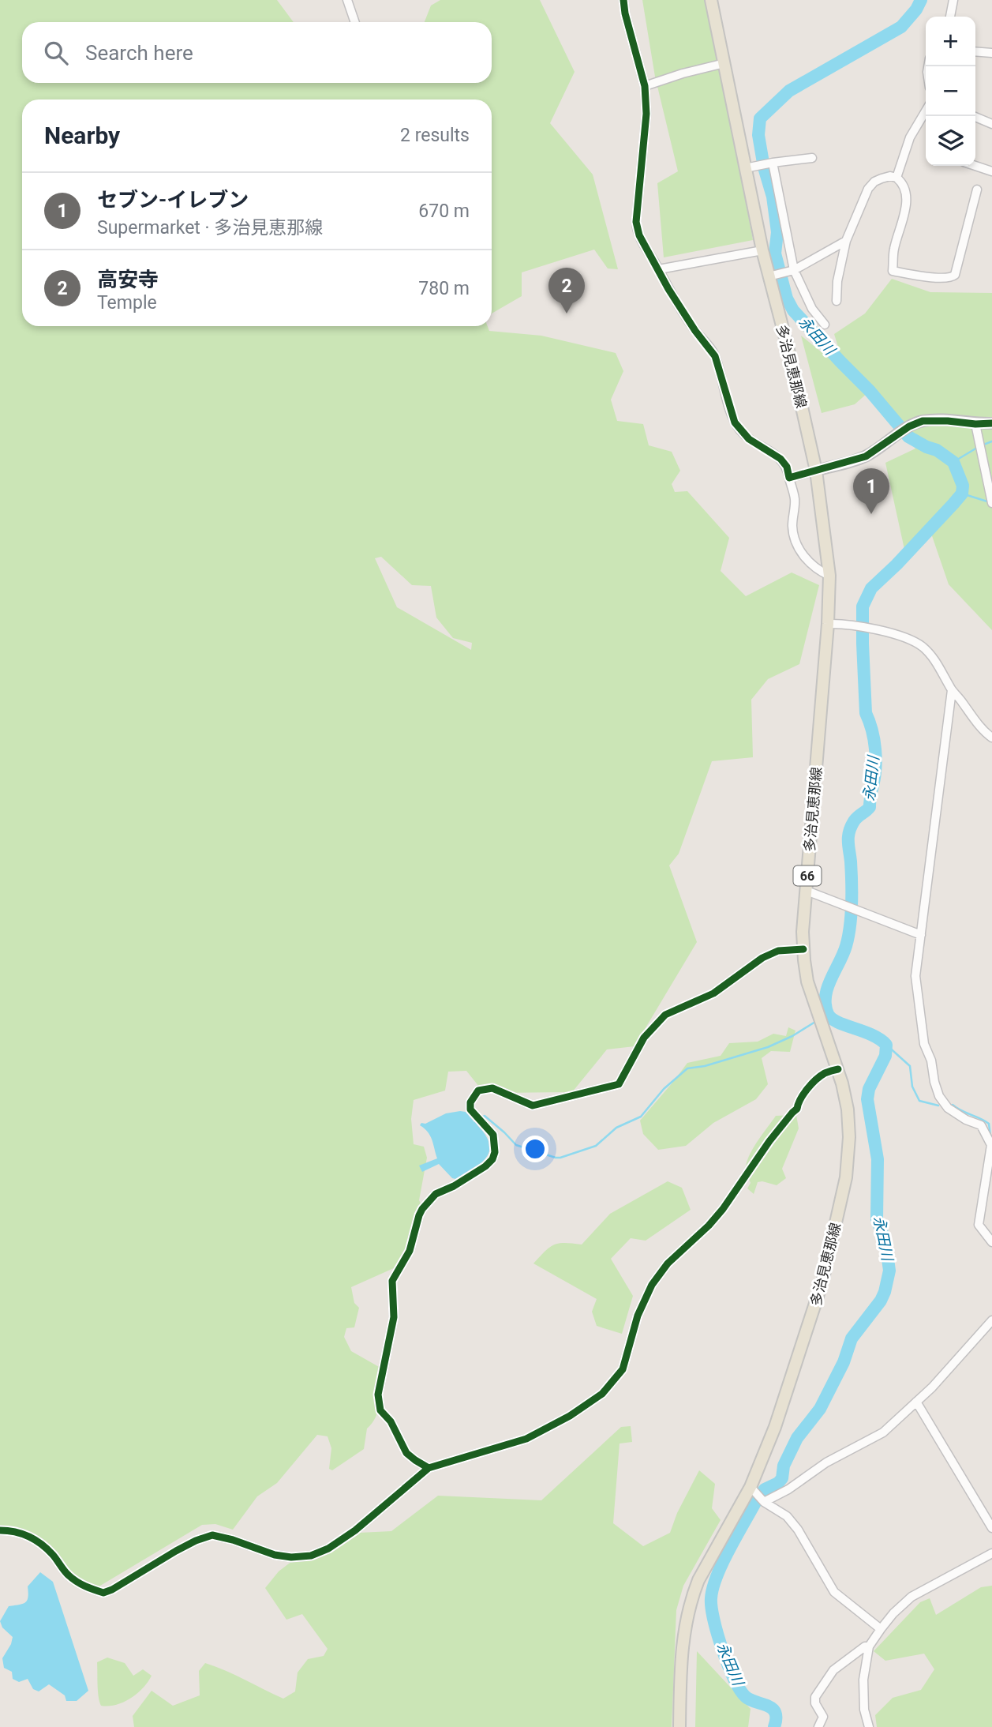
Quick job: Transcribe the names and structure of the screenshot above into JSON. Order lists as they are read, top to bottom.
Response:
{
  "streets": {
    "main road": ["多治見恵那線", "66"]
  },
  "water": ["永田川"],
  "page": {
    "map_buttons": ["+", "−"],
    "search": "Search here",
    "heading": ["Nearby", "2 results"],
    "list": [
      {
        "mark": "1",
        "name": "セブン-イレブン",
        "note": "Supermarket · 多治見恵那線",
        "value": "670 m"
      },
      {
        "mark": "2",
        "name": "高安寺",
        "note": "Temple",
        "value": "780 m"
      }
    ],
    "pins": ["2", "1"]
  }
}
